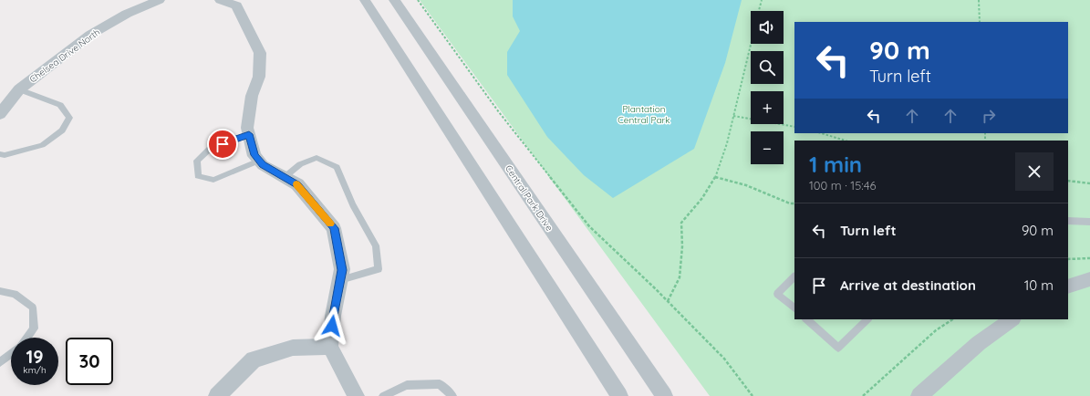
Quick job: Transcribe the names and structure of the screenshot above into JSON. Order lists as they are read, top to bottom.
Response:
{
  "streets": {
    "street": ["Chelsea Drive North", "Central Park Drive"]
  },
  "parks": ["Plantation Central Park"],
  "page": {
    "map_buttons": ["+", "−"],
    "turn": ["90 m", "Turn left"],
    "heading": ["1 min", "100 m · 15:46"],
    "list": [
      {
        "name": "Turn left",
        "value": "90 m"
      },
      {
        "name": "Arrive at destination",
        "value": "10 m"
      }
    ],
    "speed": "19 km/h",
    "limit": "30"
  }
}
